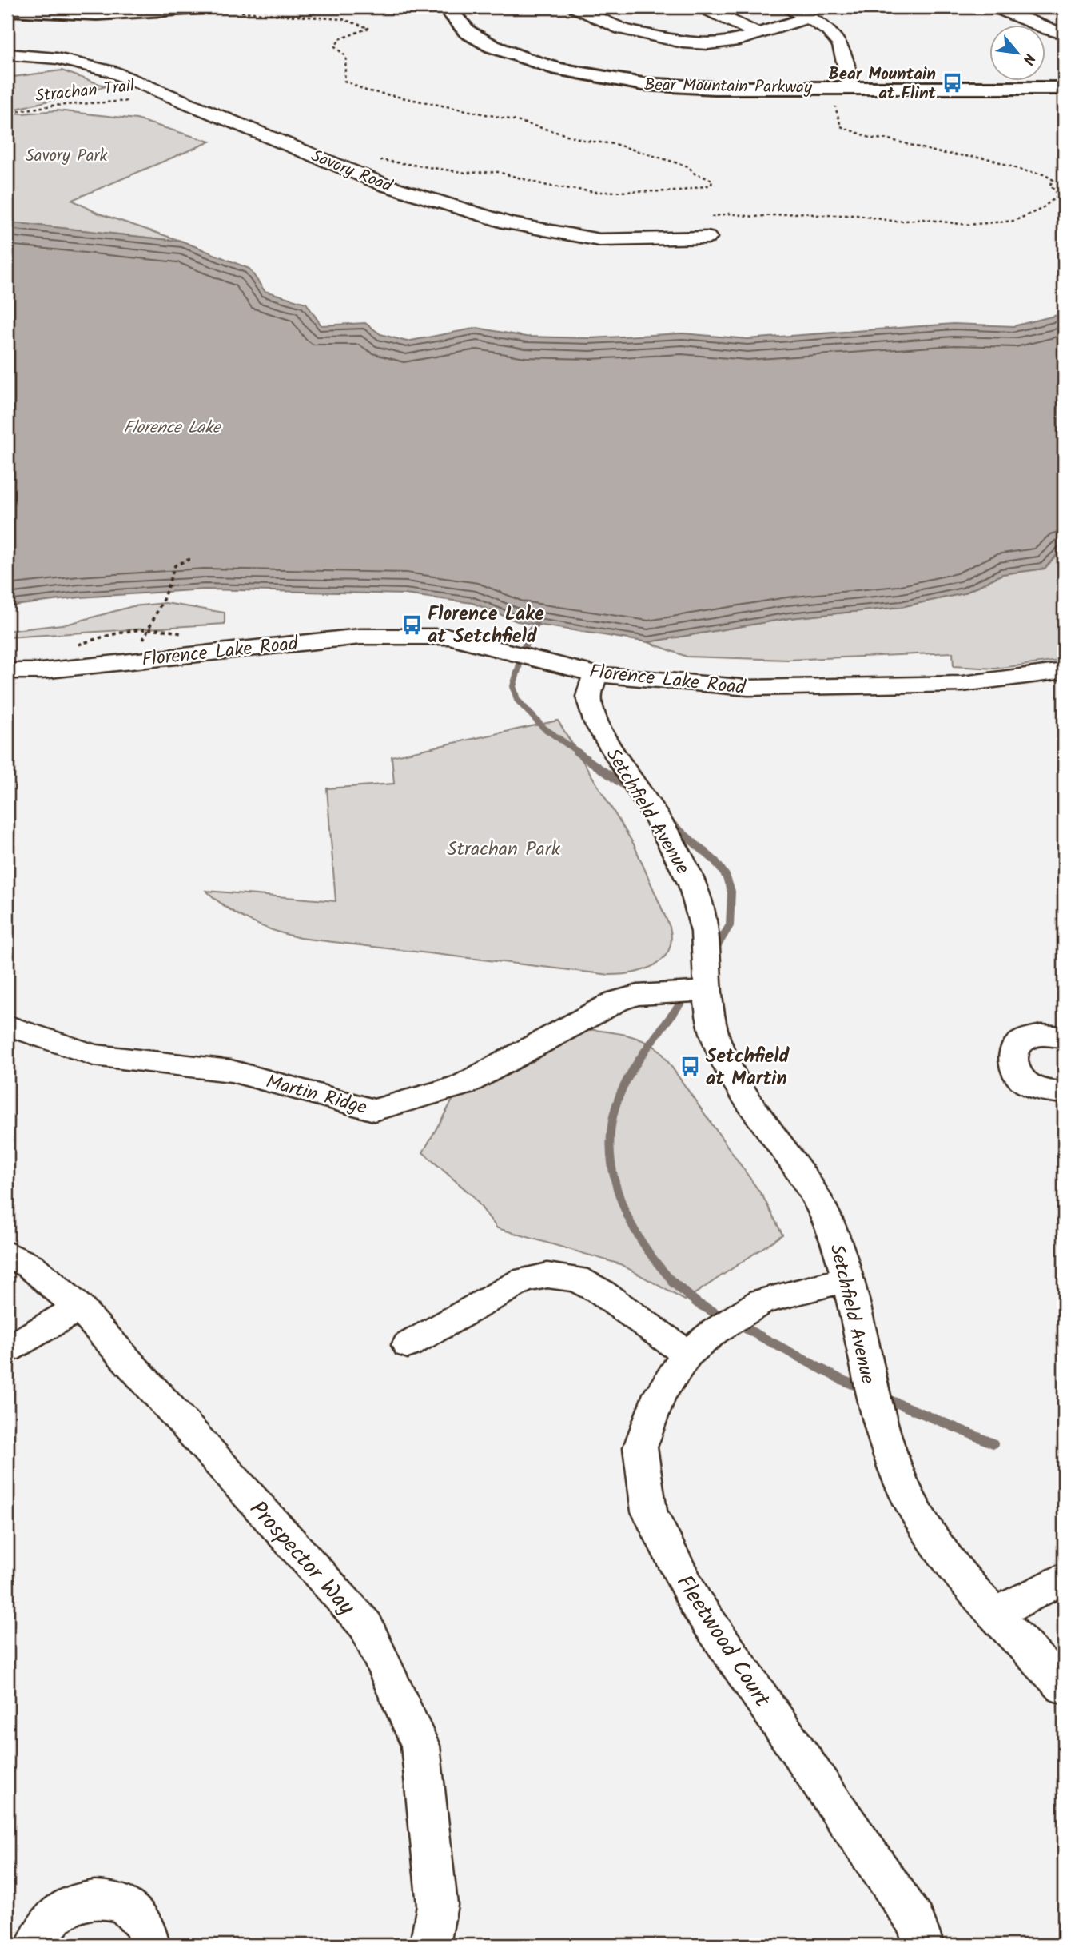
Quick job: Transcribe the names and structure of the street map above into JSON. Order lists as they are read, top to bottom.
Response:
{
  "streets": {
    "street": [
      "Bear Mountain Parkway",
      "Savory Road",
      "Florence Lake Road",
      "Setchfield Avenue",
      "Martin Ridge",
      "Prospector Way",
      "Fleetwood Court"
    ],
    "path": ["Strachan Trail"]
  },
  "crossings": [
    ["Strachan Trail", "Savory Road"],
    ["Florence Lake Road", "Setchfield Avenue"],
    ["Setchfield Avenue", "Martin Ridge"],
    ["Setchfield Avenue", "Fleetwood Court"]
  ],
  "water": ["Florence Lake"],
  "parks": ["Savory Park", "Strachan Park"],
  "places": {
    "bus stop": ["Bear Mountain at Flint", "Florence Lake at Setchfield", "Setchfield at Martin"]
  },
  "north": "bottom right"
}
